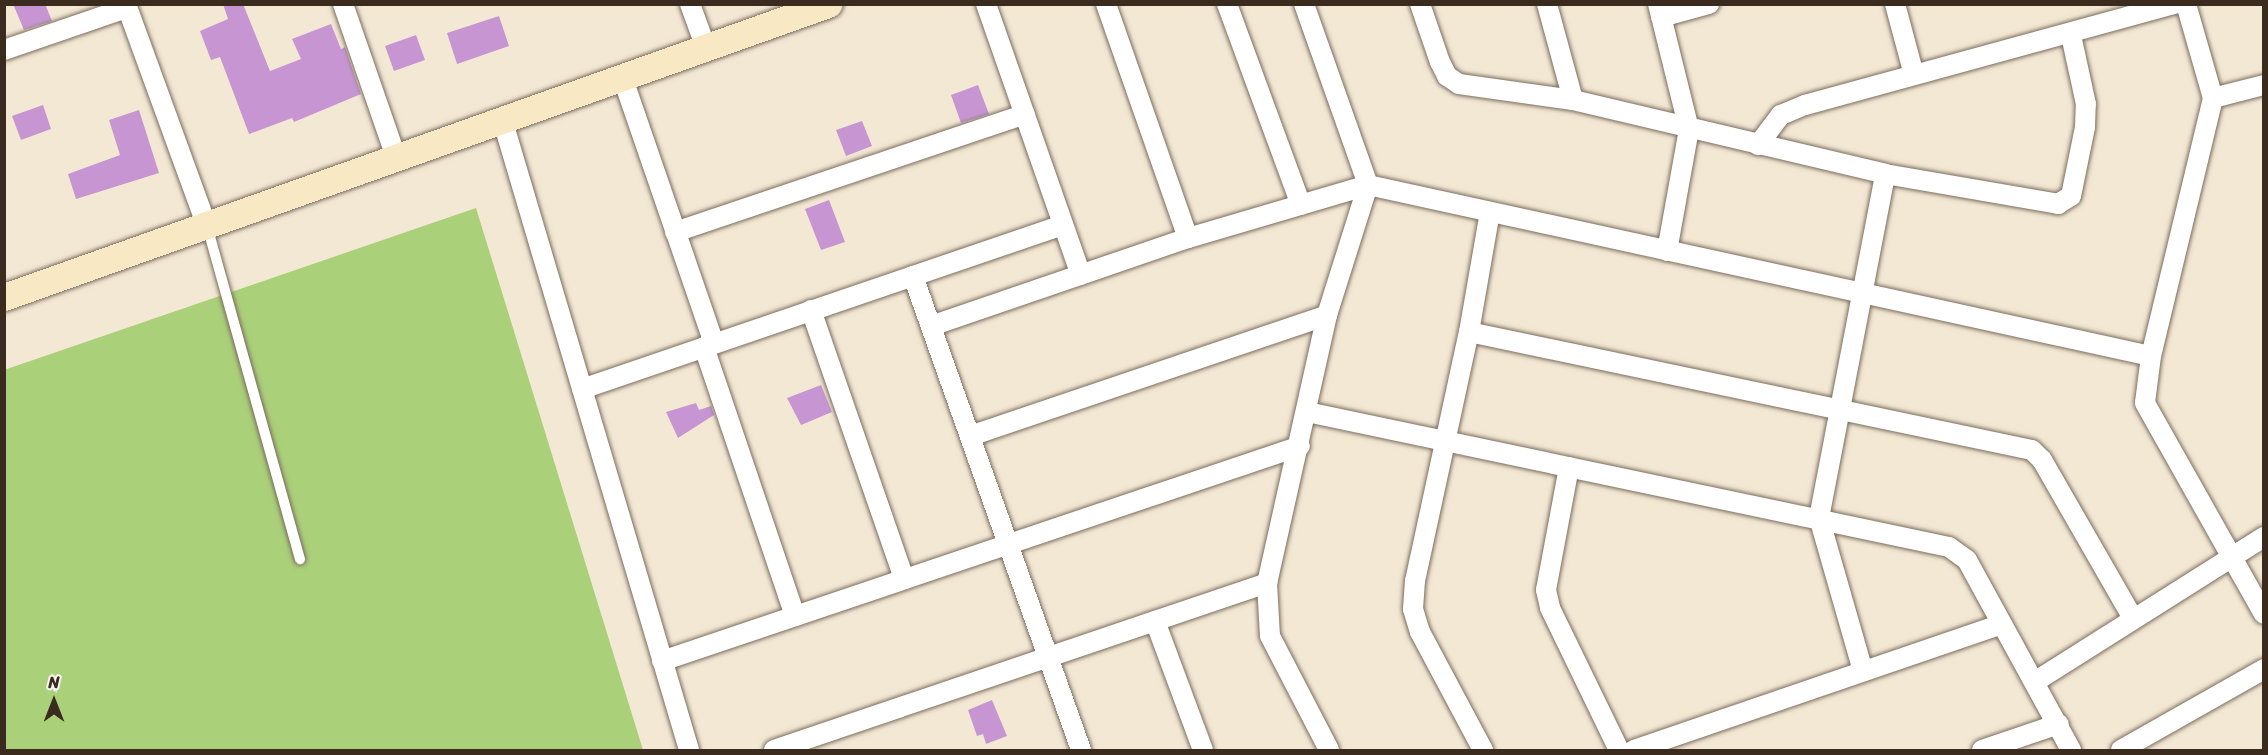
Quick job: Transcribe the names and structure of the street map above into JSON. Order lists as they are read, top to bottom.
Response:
{
  "north": "top"
}
